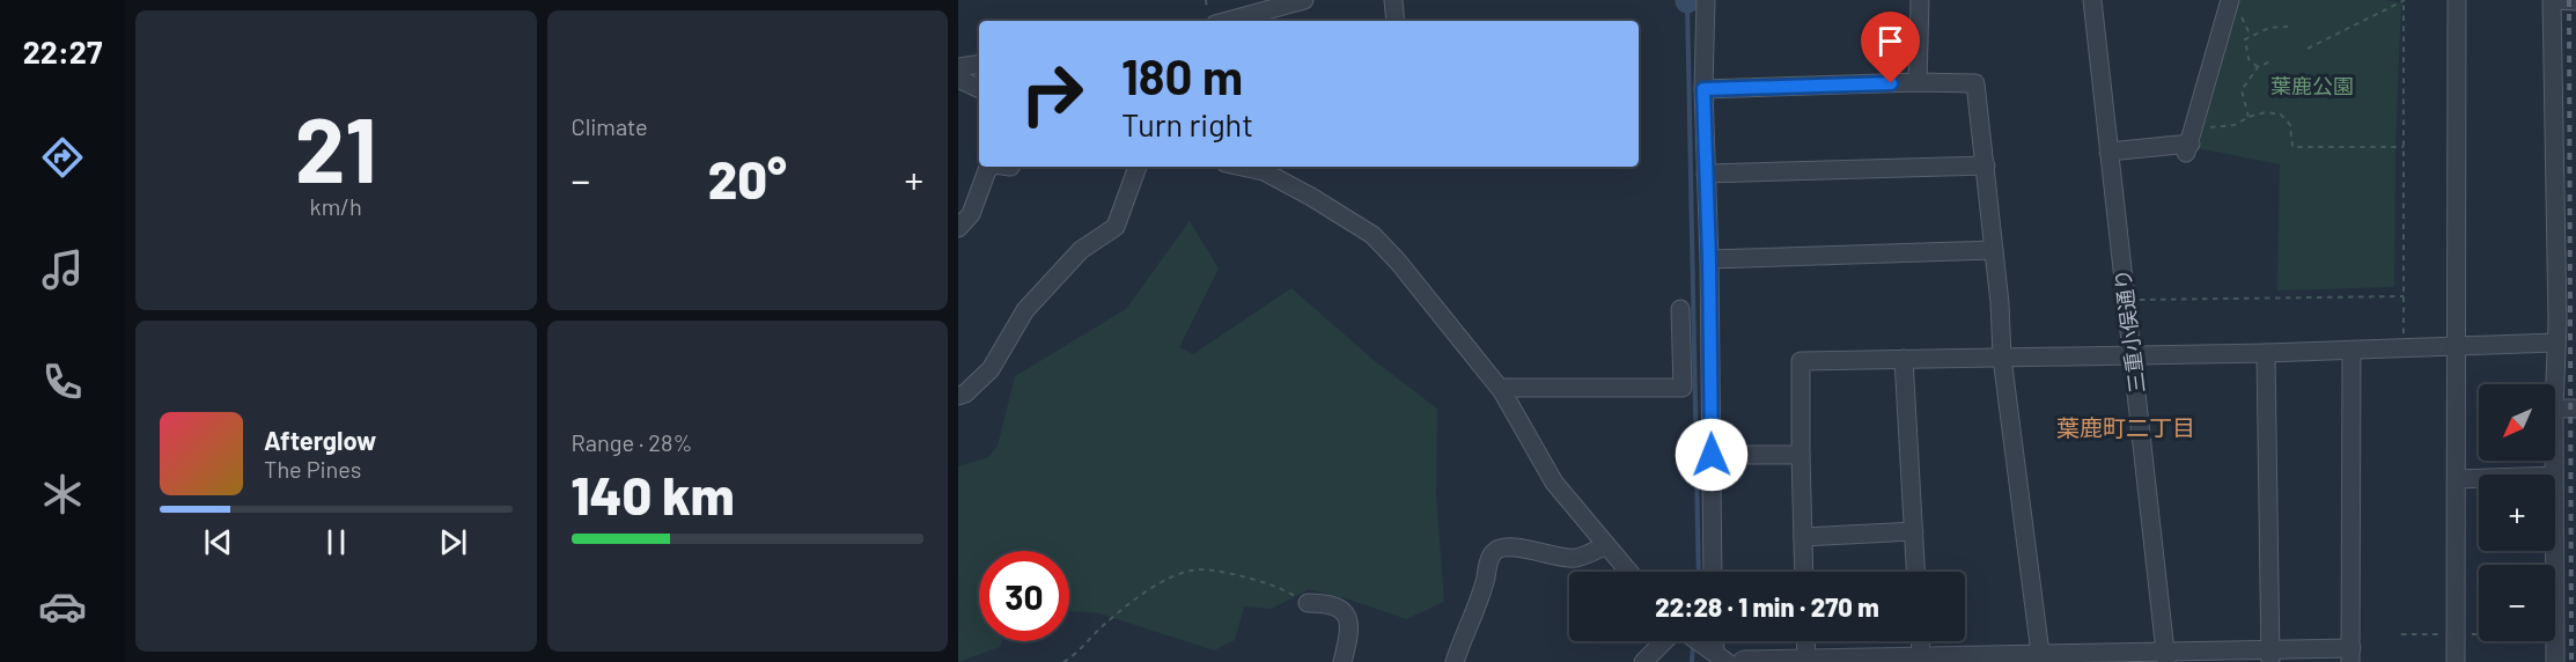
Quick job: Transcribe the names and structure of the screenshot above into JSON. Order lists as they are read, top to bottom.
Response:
{
  "streets": {
    "street": ["三重小俣通り"]
  },
  "districts": ["葉鹿町二丁目"],
  "parks": ["葉鹿公園"],
  "north": "bottom left",
  "page": {
    "tabs": "22:27",
    "tile": [
      ["21", "km/h"],
      "Climate",
      ["Range · 28%", "140 km"]
    ],
    "turn": ["180 m", "Turn right"],
    "heat": ["−", "20°", "+"],
    "map_buttons": ["+", "−"],
    "song": ["Afterglow", "The Pines"],
    "limit": "30",
    "trip": "22:28 · 1 min · 270 m"
  }
}
